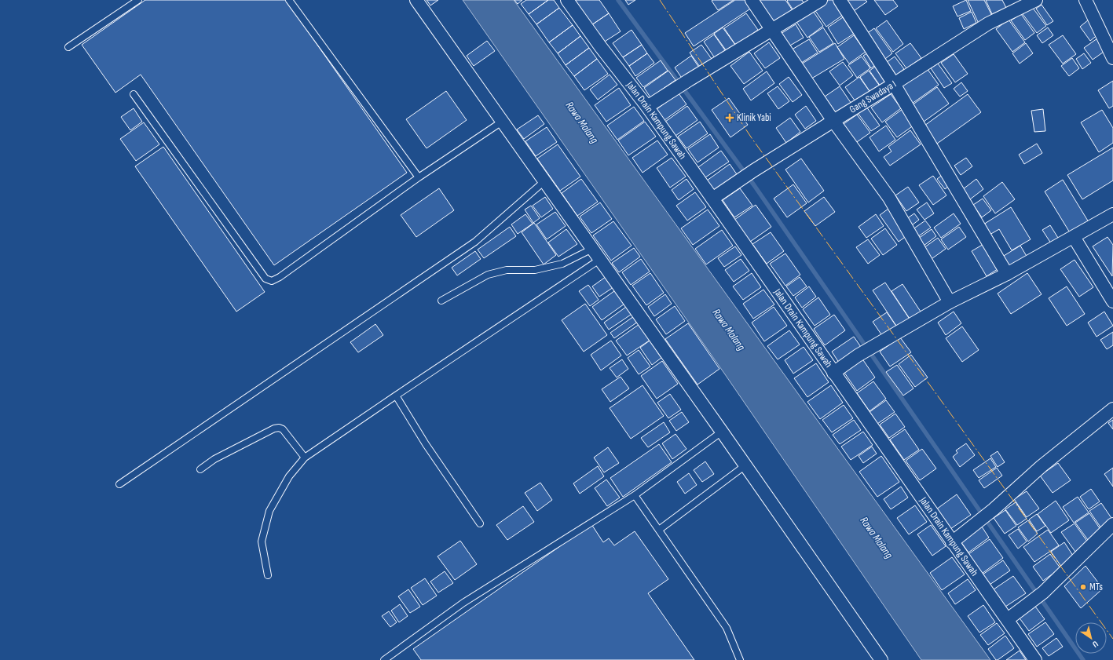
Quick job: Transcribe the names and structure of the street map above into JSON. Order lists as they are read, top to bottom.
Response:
{
  "streets": {
    "street": ["Gang Swadaya I", "Jalan Drain Kampung Sawah"]
  },
  "crossings": [
    ["Gang Swadaya I", "Jalan Drain Kampung Sawah"]
  ],
  "water": ["Rawa Malang"],
  "places": {
    "health": ["Klinik Yabi"],
    "other": ["MTs"]
  },
  "north": "bottom right"
}
